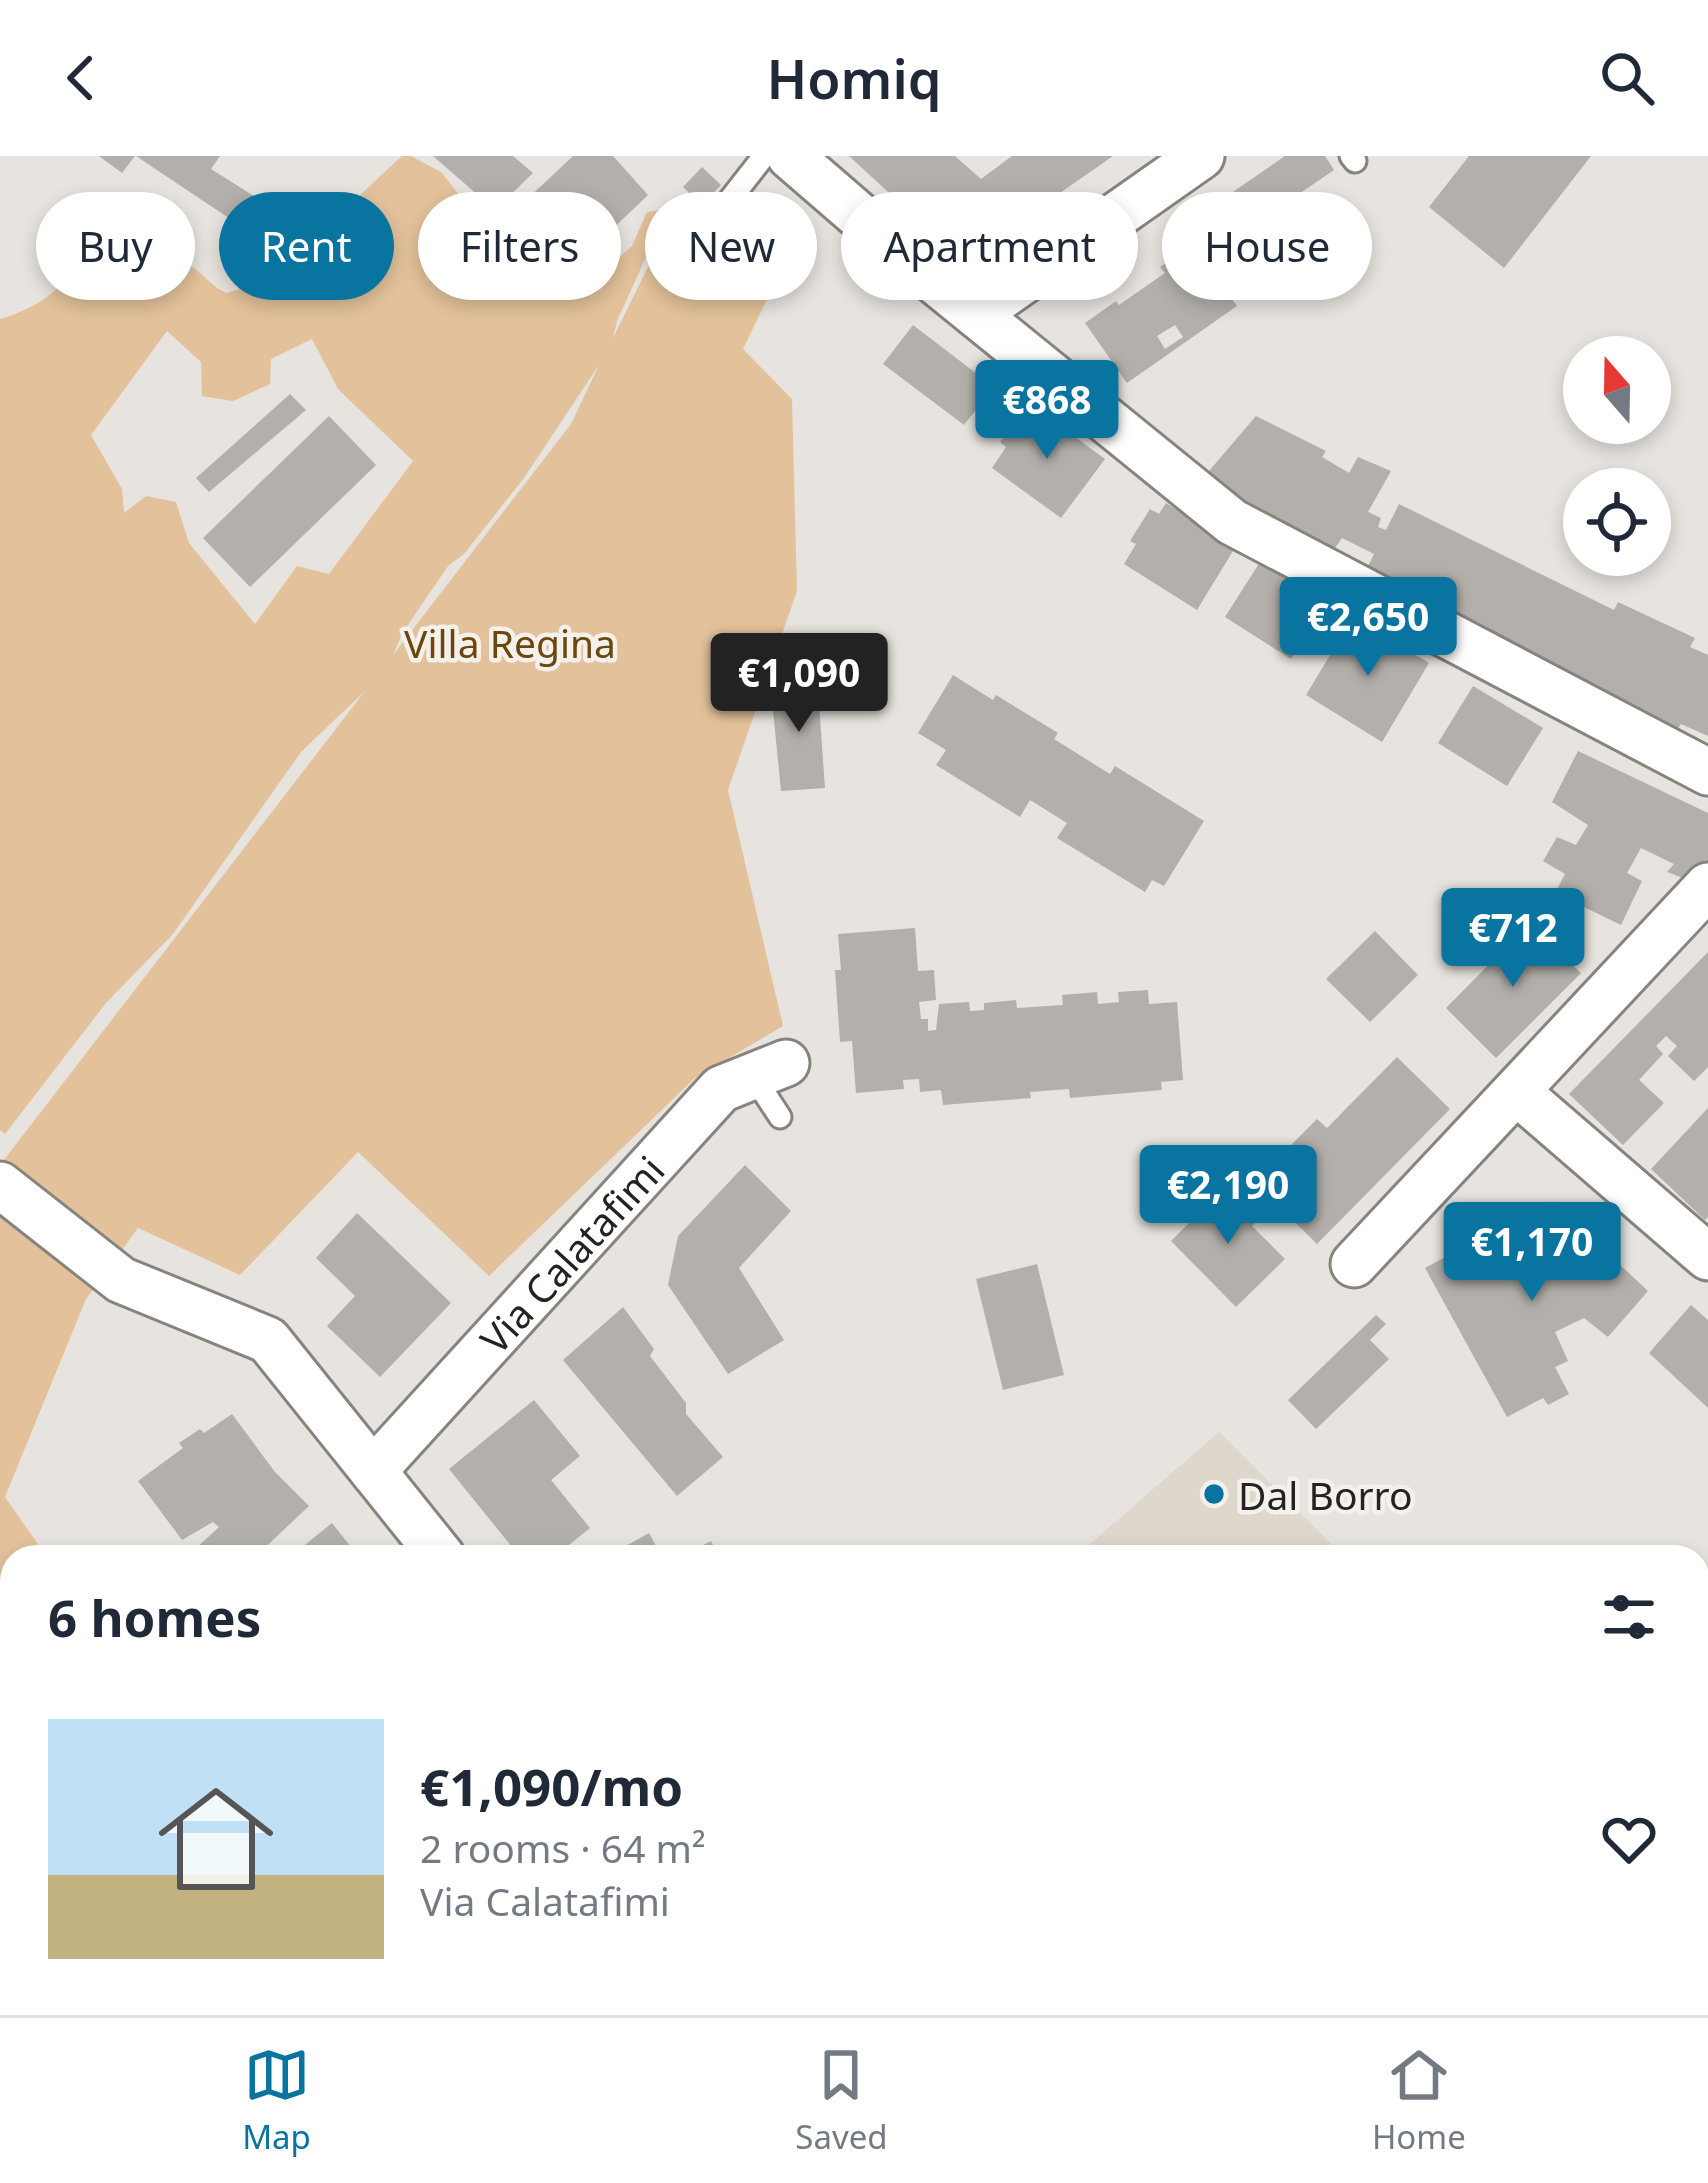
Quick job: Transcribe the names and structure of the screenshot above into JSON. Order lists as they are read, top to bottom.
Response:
{
  "streets": {
    "street": ["Via Calatafimi"]
  },
  "parks": ["Villa Regina"],
  "places": ["Dal Borro"],
  "north": "top",
  "page": {
    "header": "Homiq",
    "chip": [
      "Buy",
      "Rent",
      "Filters",
      "New",
      "Apartment",
      "House"
    ],
    "price": [
      "€868",
      "€2,650",
      "€1,090",
      "€712",
      "€2,190",
      "€1,170"
    ],
    "heading": "6 homes",
    "list": [
      {
        "name": "€1,090/mo",
        "note": "2 rooms · 64 m² · Via Calatafimi"
      }
    ],
    "tabs": ["Map", "Saved", "Home"]
  }
}
